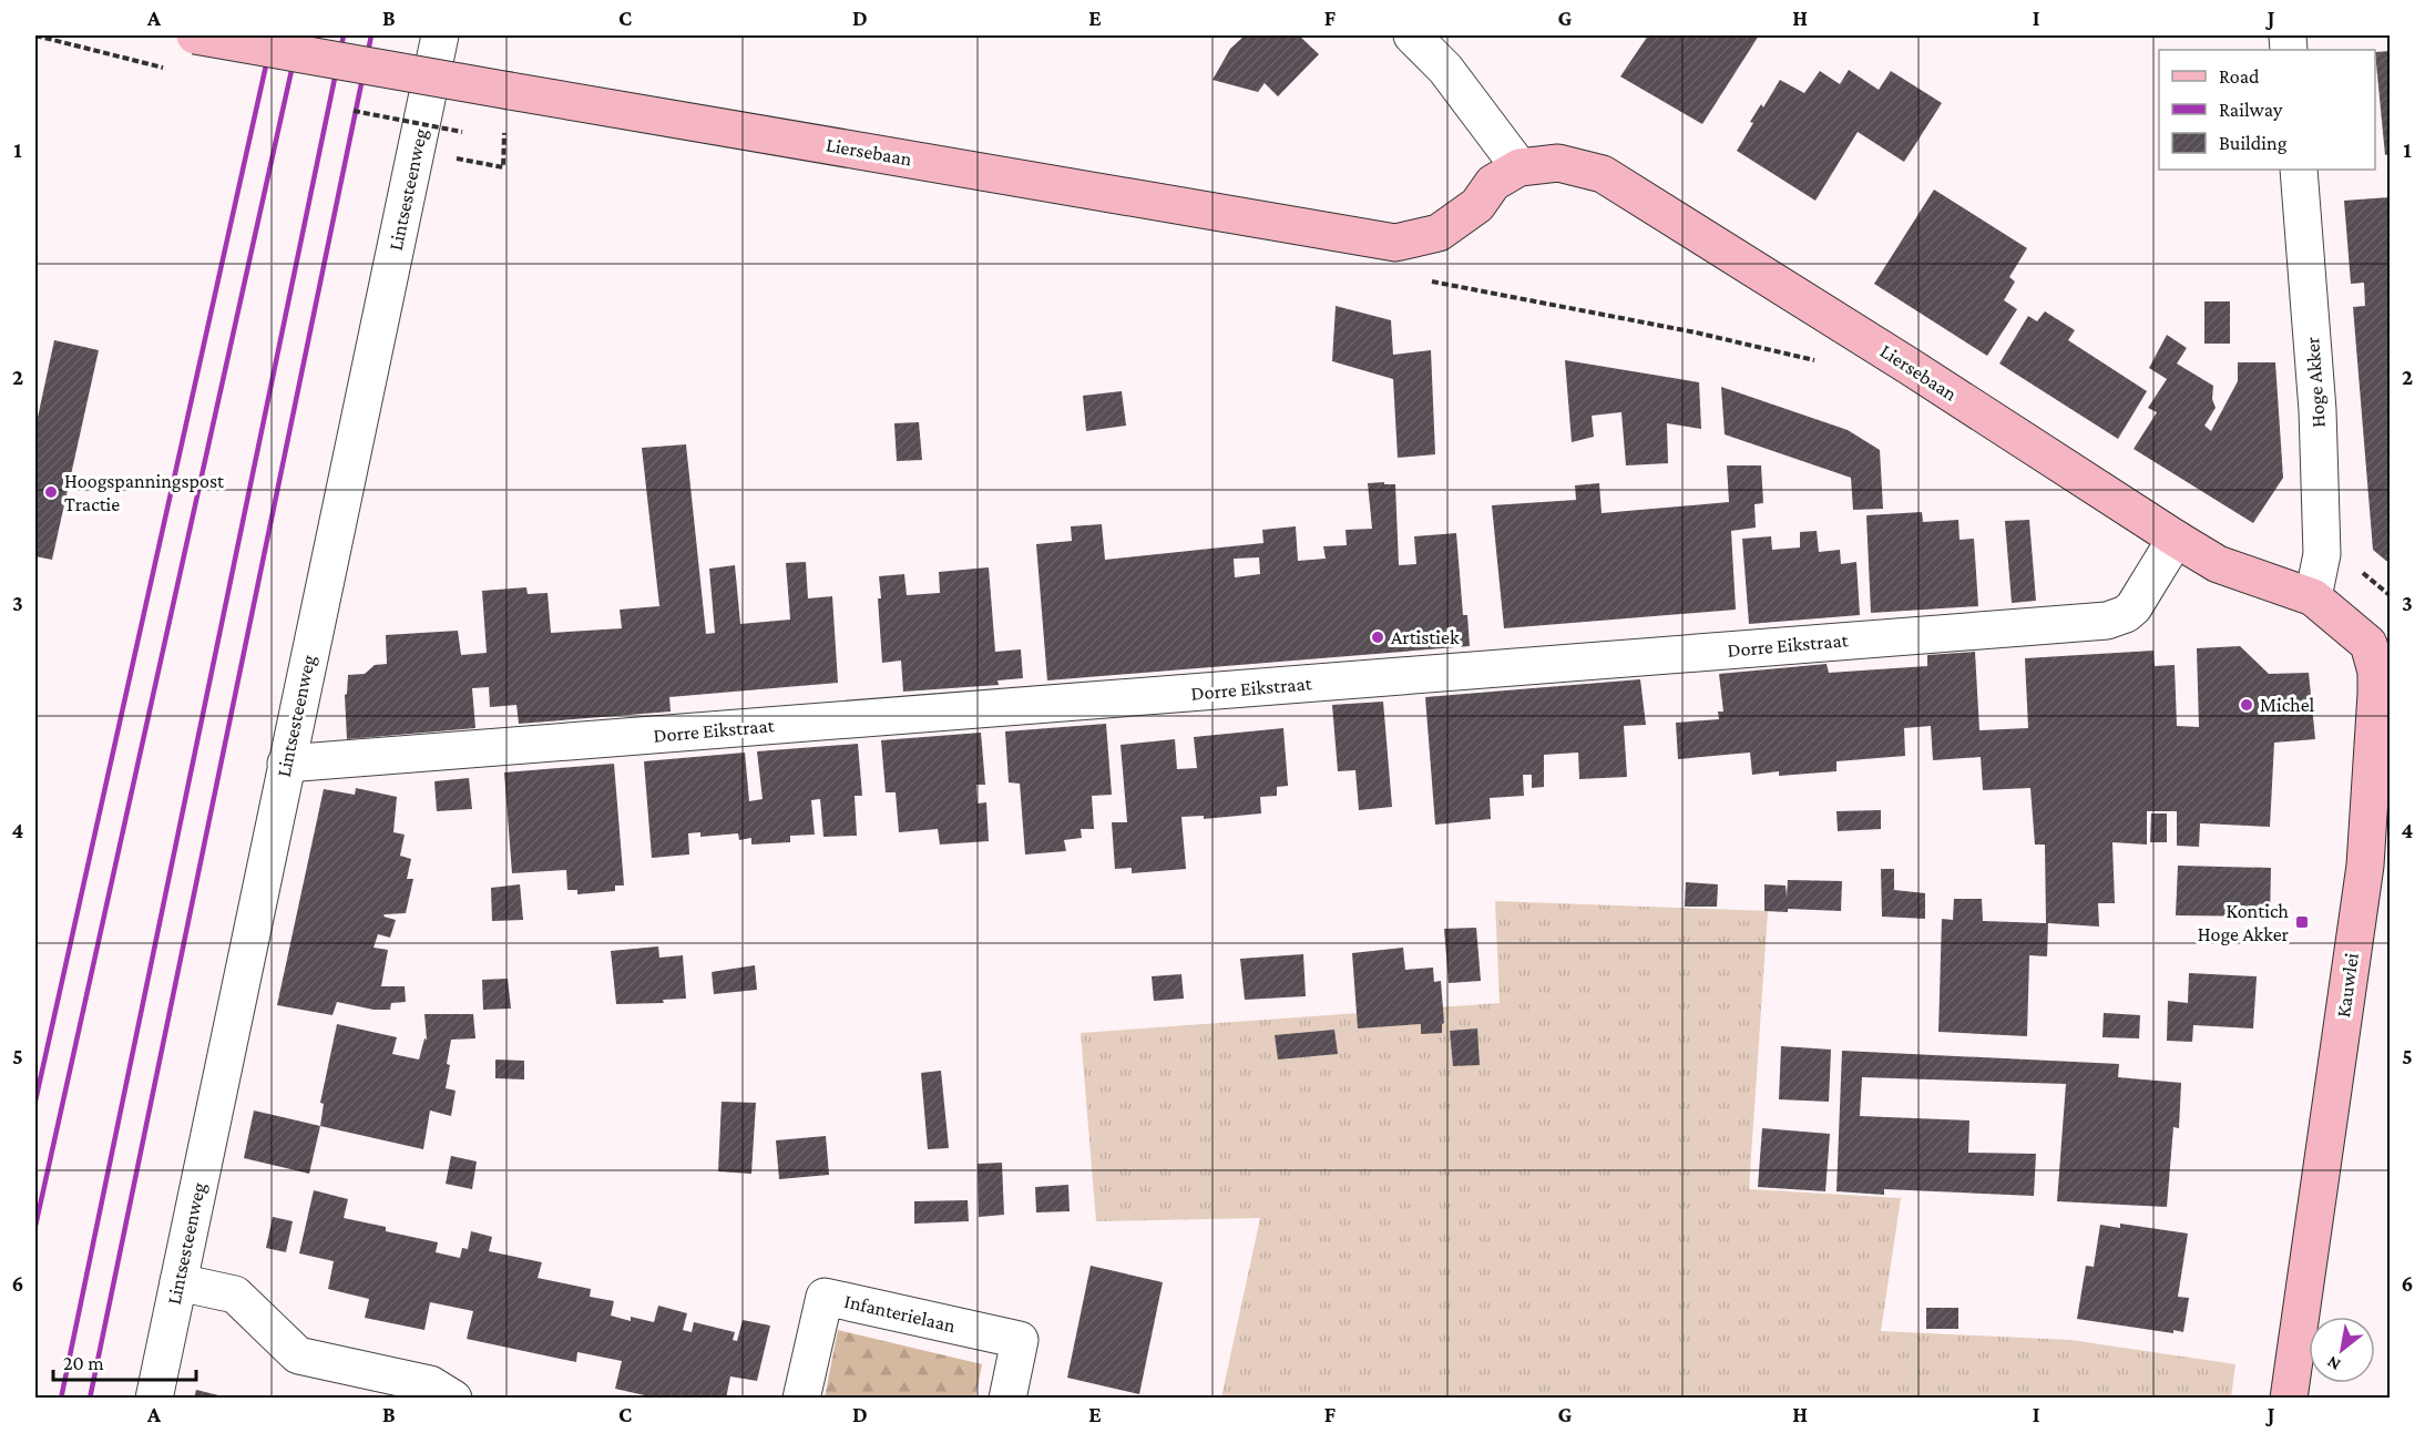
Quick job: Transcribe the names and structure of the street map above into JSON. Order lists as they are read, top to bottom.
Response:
{
  "streets": {
    "street": [
      "Liersebaan",
      "Lintsesteenweg",
      "Hoge Akker",
      "Dorre Eikstraat",
      "Kauwlei",
      "Infanterielaan"
    ]
  },
  "crossings": [
    ["Liersebaan", "Hoge Akker"],
    ["Liersebaan", "Dorre Eikstraat"],
    ["Liersebaan", "Kauwlei"],
    ["Lintsesteenweg", "Dorre Eikstraat"],
    ["Hoge Akker", "Kauwlei"]
  ],
  "places": {
    "other": ["Hoogspanningspost Tractie", "Artistiek", "Michel"],
    "transit": ["Kontich Hoge Akker"]
  },
  "legend": ["Road", "Railway", "Building"],
  "scale_bar": "20 m",
  "north": "bottom left",
  "grid": {
    "columns": [
      "A",
      "B",
      "C",
      "D",
      "E",
      "F",
      "G",
      "H",
      "I",
      "J"
    ],
    "rows": [
      "1",
      "2",
      "3",
      "4",
      "5",
      "6"
    ]
  }
}
